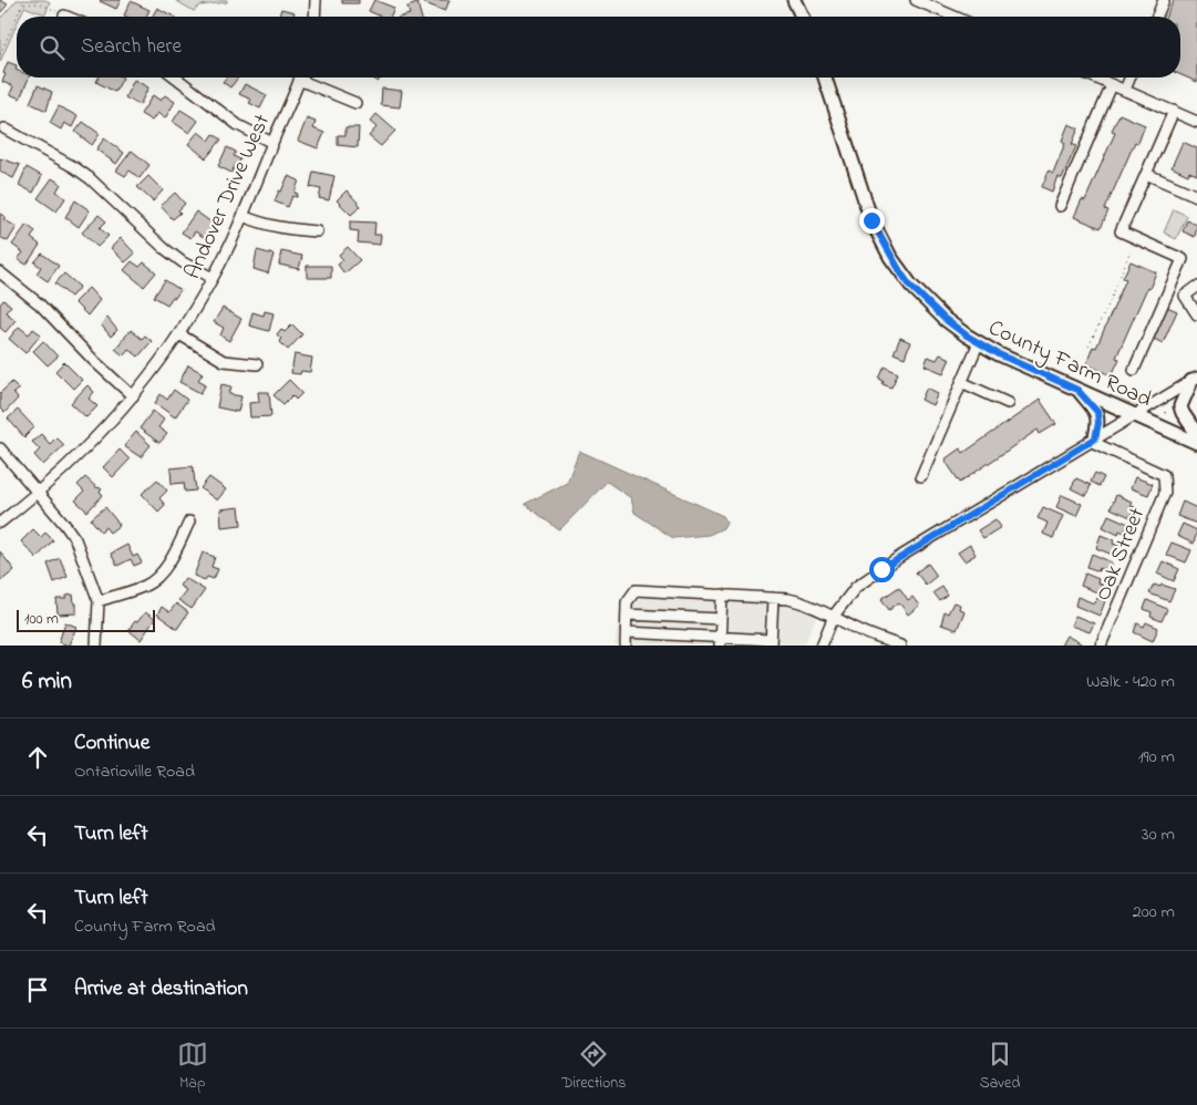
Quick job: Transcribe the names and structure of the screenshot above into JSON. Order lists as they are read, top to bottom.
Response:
{
  "streets": {
    "main road": ["County Farm Road"],
    "street": ["Andover Drive West", "Oak Street"]
  },
  "scale_bar": "100 m",
  "page": {
    "search": "Search here",
    "scale": "100 m",
    "heading": ["6 min", "Walk · 420 m"],
    "list": [
      ["Continue", "Ontarioville Road", "190 m"],
      ["Turn left", "30 m"],
      ["Turn left", "County Farm Road", "200 m"],
      "Arrive at destination"
    ],
    "nav": ["Map", "Directions", "Saved"]
  }
}
